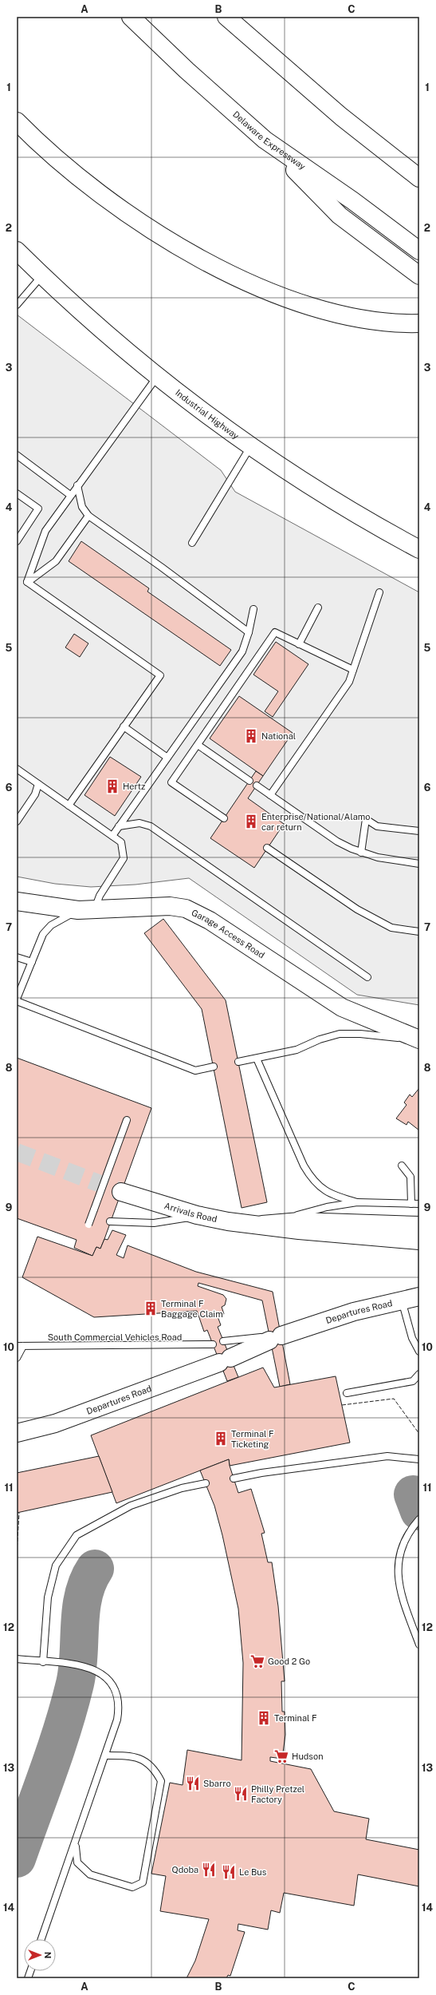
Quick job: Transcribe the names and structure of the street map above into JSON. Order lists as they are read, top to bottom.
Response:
{
  "streets": {
    "main road": [
      "Delaware Expressway",
      "Industrial Highway",
      "Garage Access Road",
      "Arrivals Road",
      "Departures Road"
    ],
    "lane": ["South Commercial Vehicles Road"]
  },
  "places": {
    "building": [
      "National",
      "Hertz",
      "Enterprise/National/Alamo car return",
      "Terminal F Baggage Claim",
      "Terminal F Ticketing",
      "Terminal F"
    ],
    "supermarket": ["Good 2 Go", "Hudson"],
    "restaurant": [
      "Sbarro",
      "Philly Pretzel Factory",
      "Qdoba",
      "Le Bus"
    ]
  },
  "north": "right",
  "grid": {
    "columns": ["A", "B", "C"],
    "rows": [
      "1",
      "2",
      "3",
      "4",
      "5",
      "6",
      "7",
      "8",
      "9",
      "10",
      "11",
      "12",
      "13",
      "14"
    ]
  }
}
